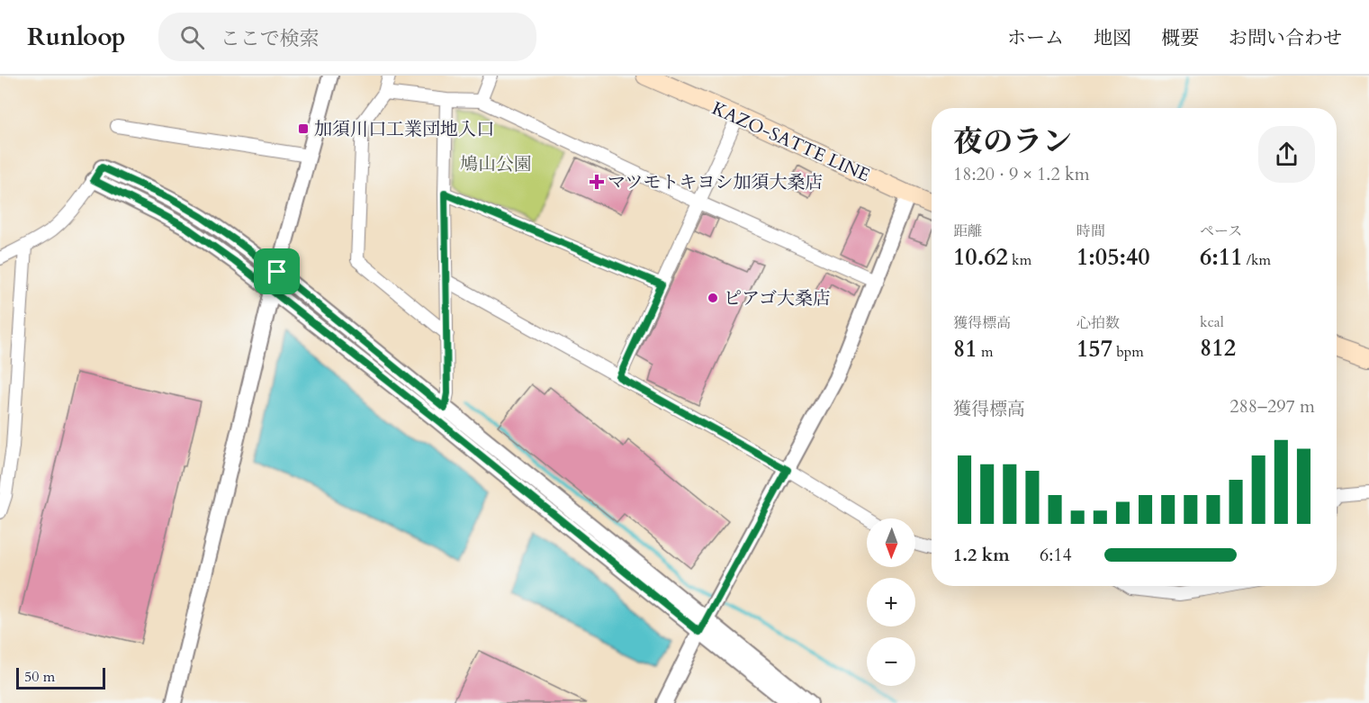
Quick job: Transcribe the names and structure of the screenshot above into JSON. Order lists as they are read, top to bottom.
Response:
{
  "streets": {
    "main road": ["KAZO-SATTE LINE"]
  },
  "parks": ["鳩山公園"],
  "places": {
    "transit": ["加須川口工業団地入口"],
    "health": ["マツモトキヨシ加須大桑店"],
    "other": ["ピアゴ大桑店"]
  },
  "scale_bar": "50 m",
  "north": "bottom",
  "page": {
    "header": "Runloop",
    "search": "ここで検索",
    "nav": [
      "ホーム",
      "地図",
      "概要",
      "お問い合わせ"
    ],
    "heading": ["夜のラン", "18:20 · 9 × 1.2 km"],
    "stats": [
      ["距離", "10.62 km"],
      ["時間", "1:05:40"],
      ["ペース", "6:11 /km"],
      ["獲得標高", "81 m"],
      ["心拍数", "157 bpm"],
      ["kcal", "812"]
    ],
    "chart": ["獲得標高", "288–297 m"],
    "map_buttons": ["+", "−"],
    "list": [
      {
        "name": "1.2 km",
        "note": "6:14"
      }
    ],
    "scale": "50 m"
  }
}
